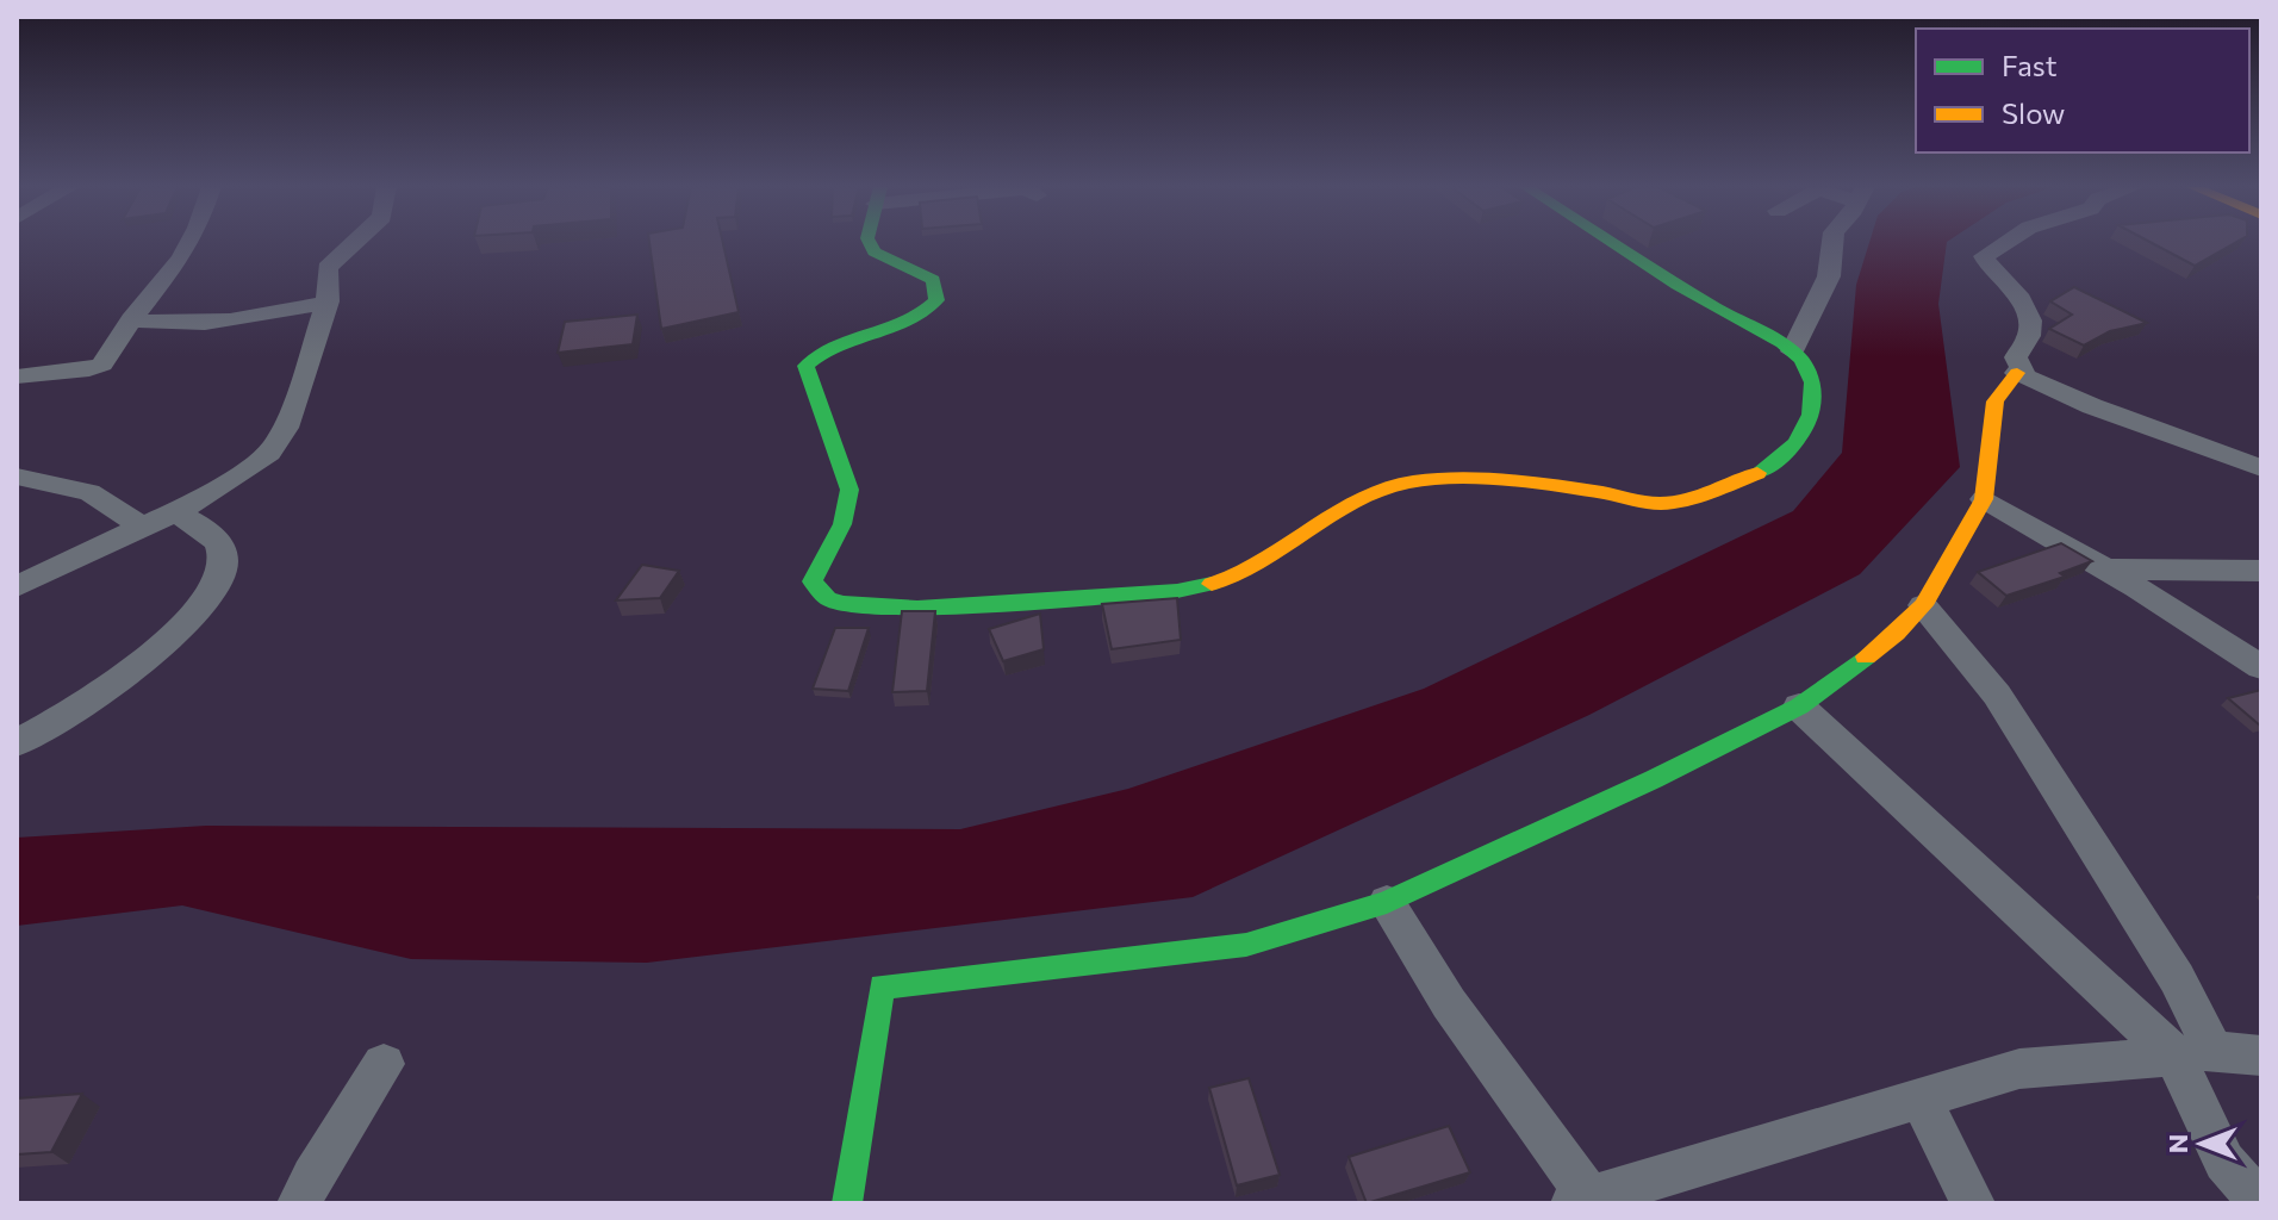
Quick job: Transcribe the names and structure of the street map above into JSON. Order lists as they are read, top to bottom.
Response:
{
  "legend": ["Fast", "Slow"],
  "north": "left"
}
